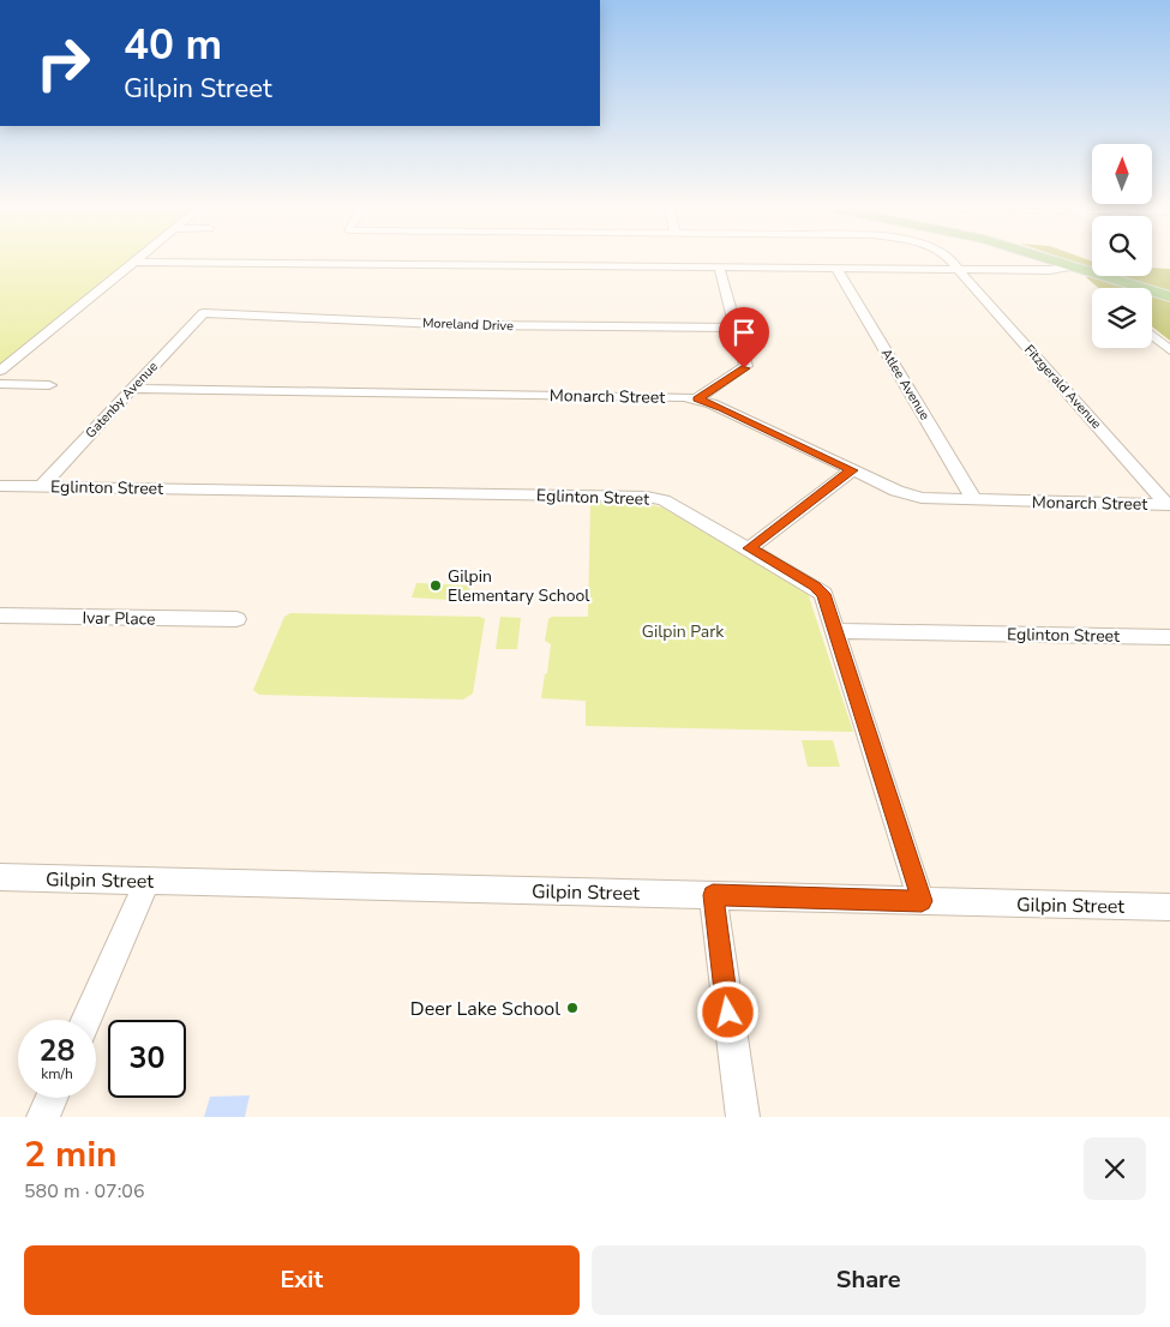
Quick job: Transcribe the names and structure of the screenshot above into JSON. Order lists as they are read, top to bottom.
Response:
{
  "streets": {
    "street": [
      "Moreland Drive",
      "Atlee Avenue",
      "Fitzgerald Avenue",
      "Monarch Street",
      "Gatenby Avenue",
      "Eglinton Street",
      "Ivar Place",
      "Gilpin Street"
    ]
  },
  "crossings": [
    ["Moreland Drive", "Gatenby Avenue"],
    ["Atlee Avenue", "Monarch Street"],
    ["Fitzgerald Avenue", "Monarch Street"],
    ["Monarch Street", "Gatenby Avenue"],
    ["Gatenby Avenue", "Eglinton Street"]
  ],
  "parks": ["Gilpin Park"],
  "places": ["Gilpin Elementary School", "Deer Lake School"],
  "north": "top",
  "page": {
    "turn": ["40 m", "Gilpin Street"],
    "speed": "28 km/h",
    "limit": "30",
    "heading": ["2 min", "580 m · 07:06"],
    "buttons": ["Exit", "Share"]
  }
}
